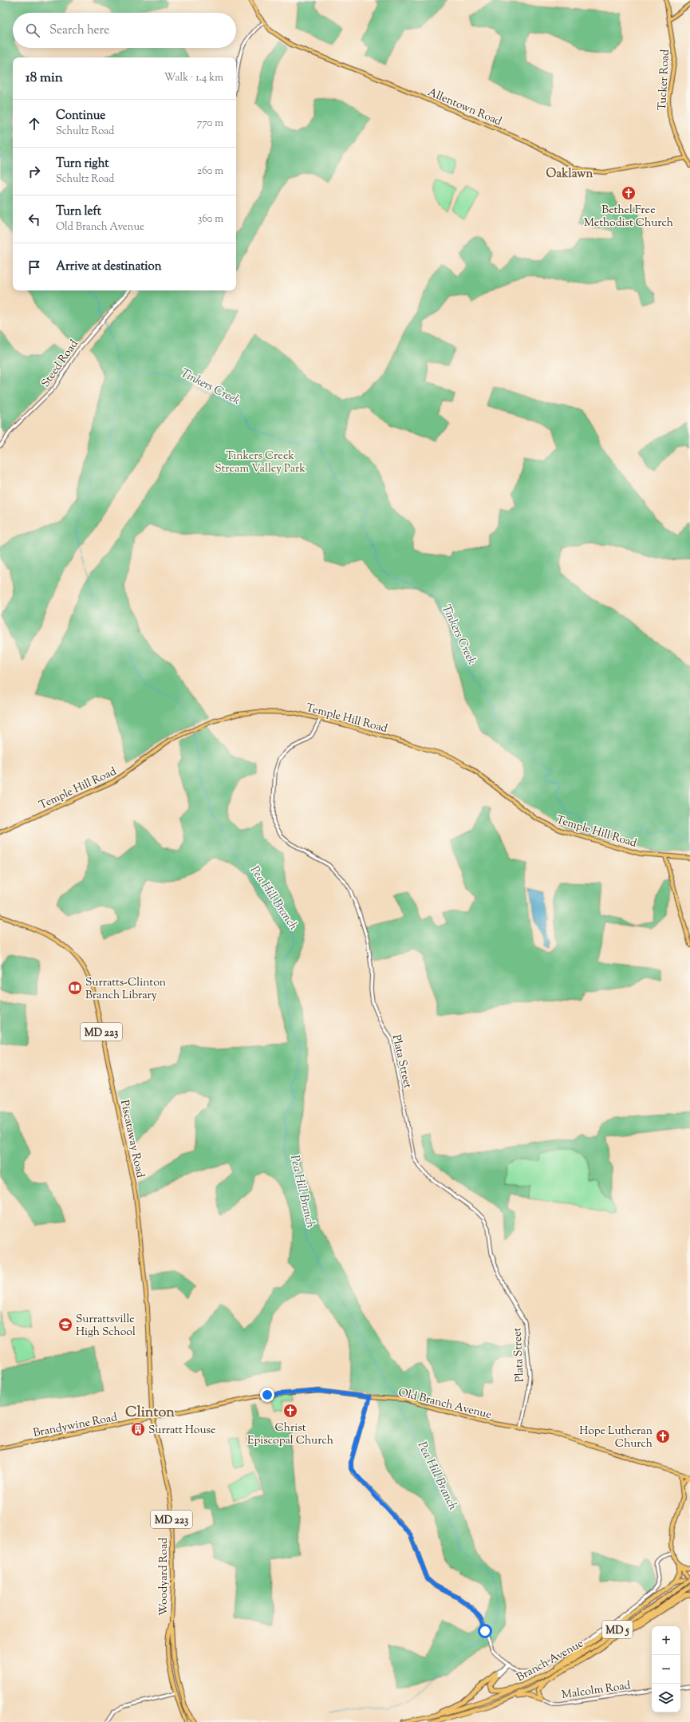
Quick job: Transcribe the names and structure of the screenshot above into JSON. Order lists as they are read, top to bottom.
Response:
{
  "streets": {
    "highway": ["MD 5", "Branch Avenue"],
    "main road": [
      "Tucker Road",
      "Allentown Road",
      "Temple Hill Road",
      "MD 223",
      "Piscataway Road",
      "Old Branch Avenue",
      "Brandywine Road",
      "Woodyard Road"
    ],
    "street": ["Steed Road", "Plata Street", "Malcolm Road"]
  },
  "crossings": [
    ["Tucker Road", "Allentown Road"],
    ["Temple Hill Road", "Plata Street"],
    ["Plata Street", "Old Branch Avenue"],
    ["Piscataway Road", "Old Branch Avenue"],
    ["Piscataway Road", "Brandywine Road"],
    ["Piscataway Road", "Woodyard Road"],
    ["Old Branch Avenue", "Brandywine Road"],
    ["Old Branch Avenue", "Woodyard Road"],
    ["Brandywine Road", "Woodyard Road"]
  ],
  "districts": ["Oaklawn", "Clinton"],
  "water": ["Tinkers Creek", "Pea Hill Branch"],
  "parks": ["Tinkers Creek Stream Valley Park"],
  "places": {
    "church": ["Bethel Free Methodist Church", "Christ Episcopal Church", "Hope Lutheran Church"],
    "library": ["Surratts-Clinton Branch Library"],
    "school or university": ["Surrattsville High School"],
    "building": ["Surratt House"]
  },
  "page": {
    "search": "Search here",
    "heading": ["18 min", "Walk · 1.4 km"],
    "list": [
      ["Continue", "Schultz Road", "770 m"],
      ["Turn right", "Schultz Road", "260 m"],
      ["Turn left", "Old Branch Avenue", "360 m"],
      "Arrive at destination"
    ],
    "map_buttons": ["+", "−"]
  }
}
